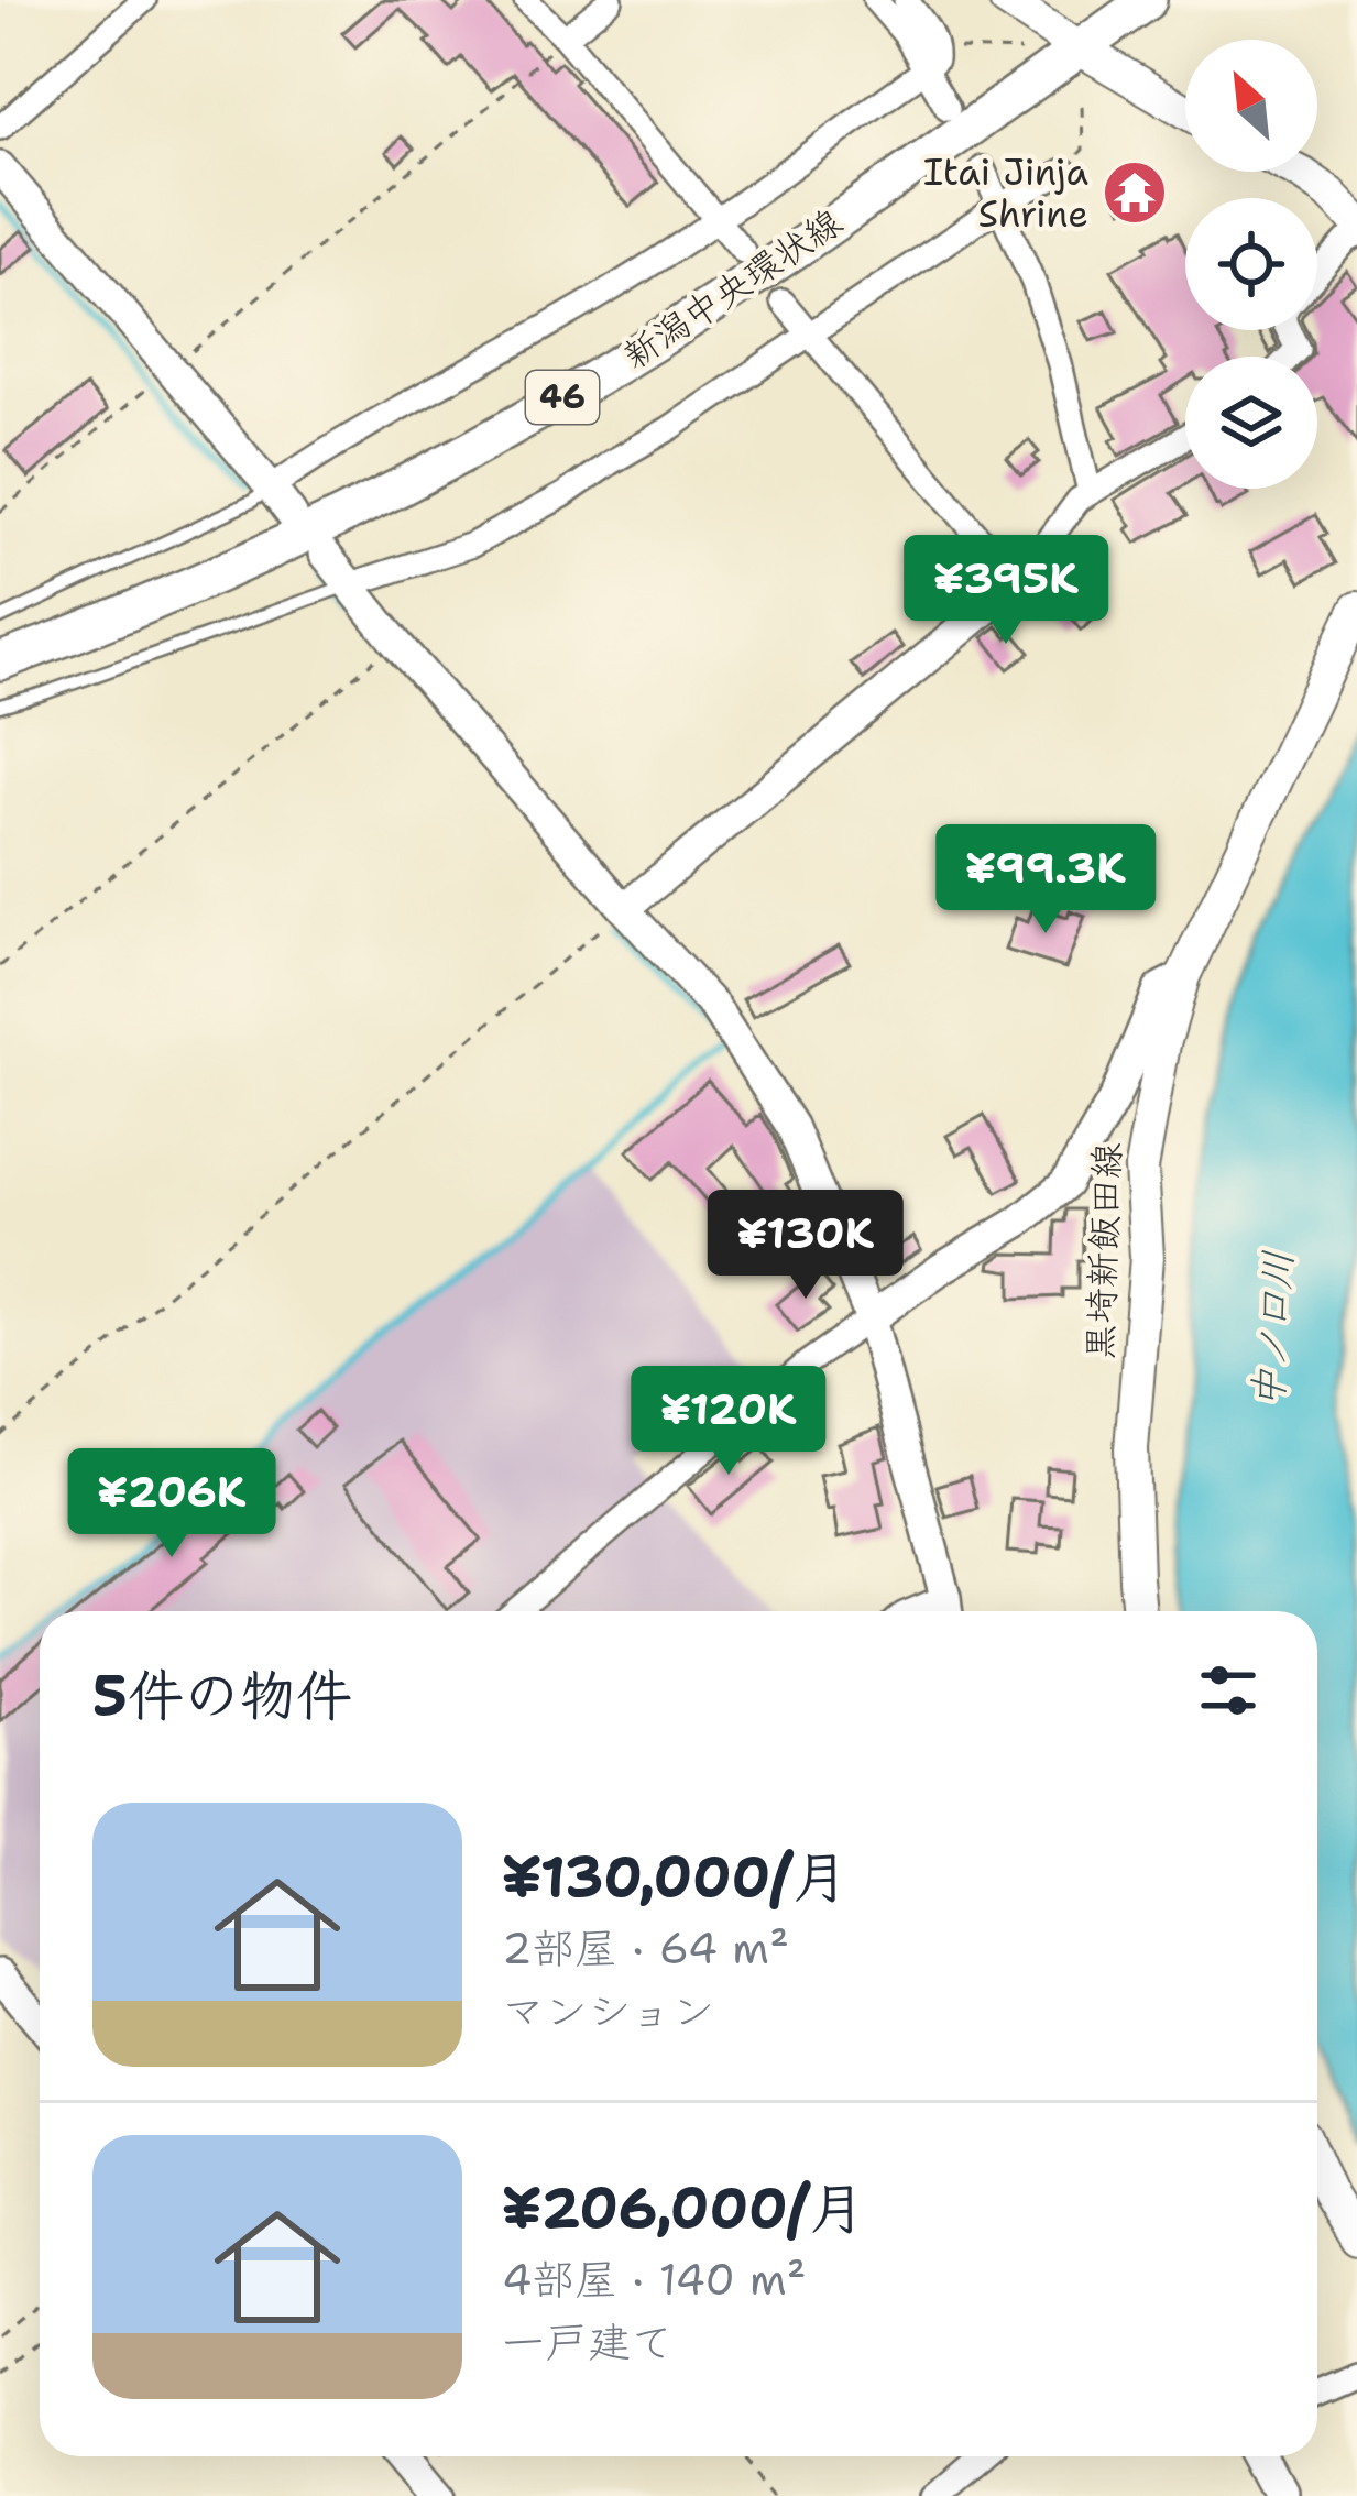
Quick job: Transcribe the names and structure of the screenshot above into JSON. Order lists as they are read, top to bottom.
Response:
{
  "streets": {
    "main road": ["新潟中央環状線", "46", "黒埼新飯田線"]
  },
  "water": ["中ノ口川"],
  "places": {
    "temple": ["Itai Jinja Shrine"]
  },
  "north": "top left",
  "page": {
    "price": [
      "¥395K",
      "¥99.3K",
      "¥130K",
      "¥120K",
      "¥206K"
    ],
    "heading": "5件の物件",
    "list": [
      {
        "name": "¥130,000/月",
        "note": "2部屋 · 64 m² · マンション"
      },
      {
        "name": "¥206,000/月",
        "note": "4部屋 · 140 m² · 一戸建て"
      }
    ]
  }
}
